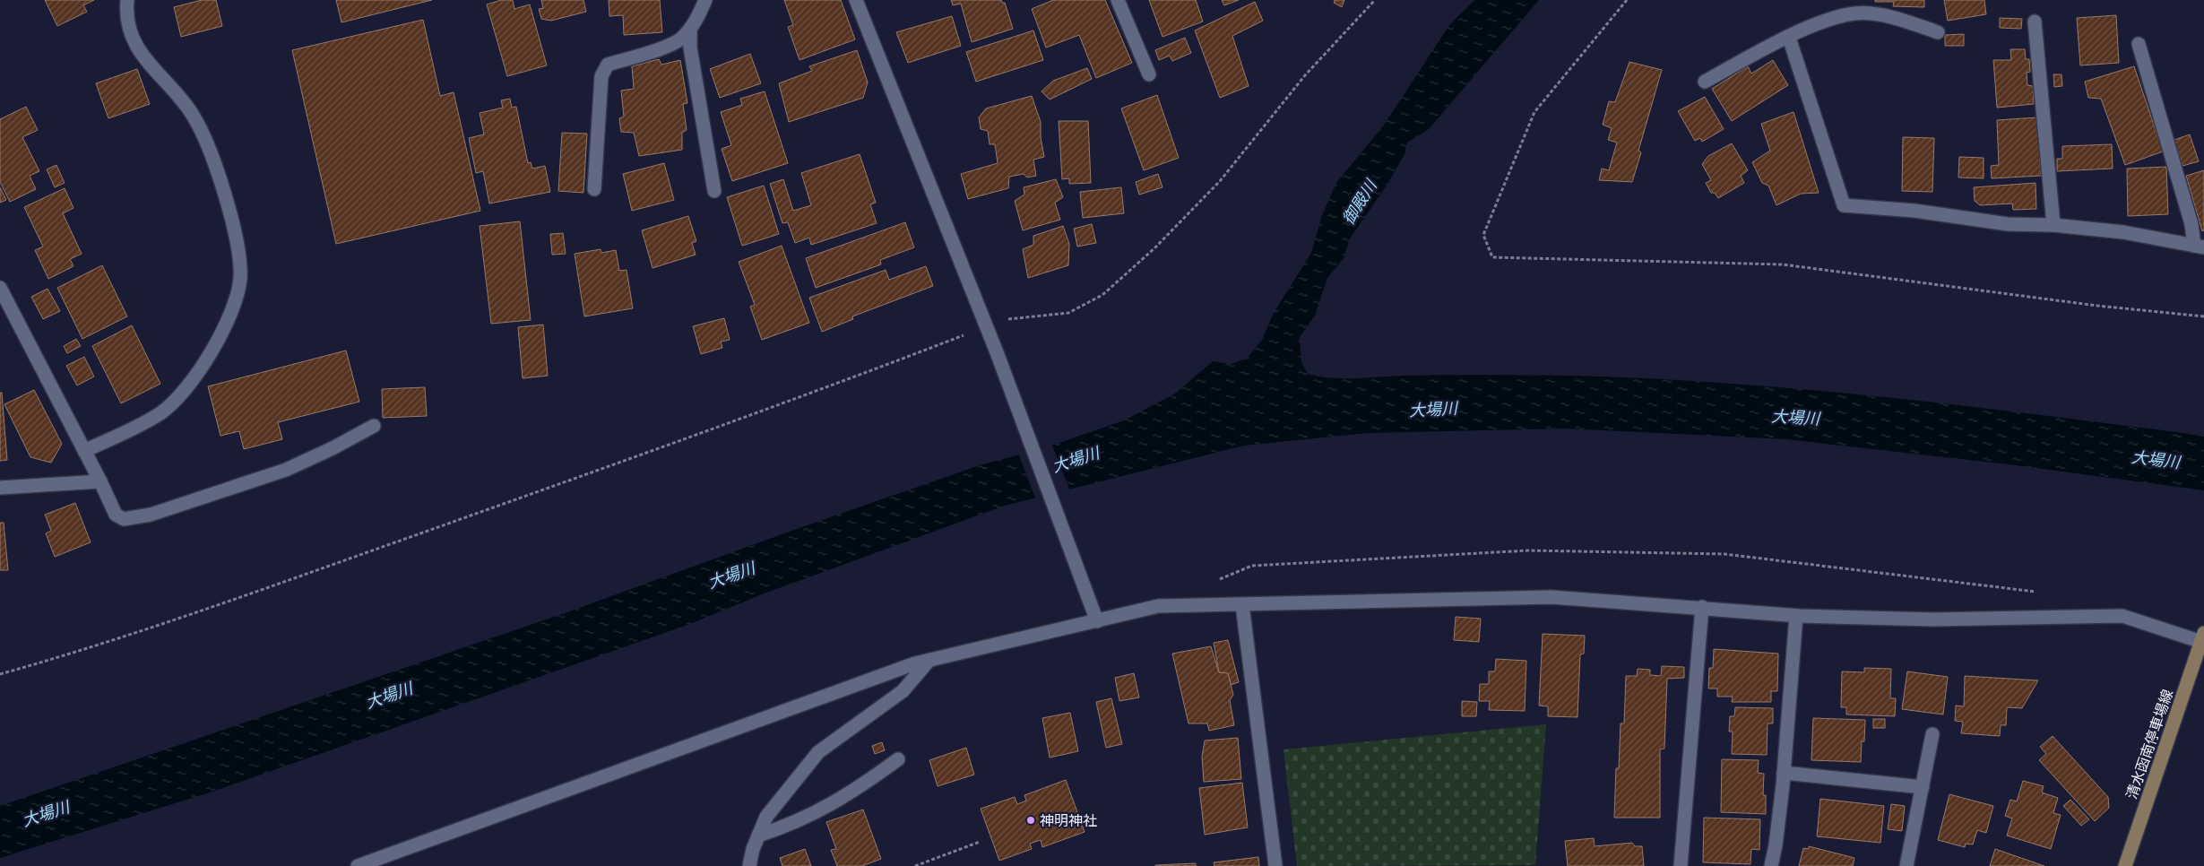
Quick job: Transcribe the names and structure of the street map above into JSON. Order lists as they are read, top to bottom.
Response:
{
  "streets": {
    "main road": ["清水函南停車場線"]
  },
  "water": ["御殿川", "大場川"],
  "places": ["神明神社"]
}
